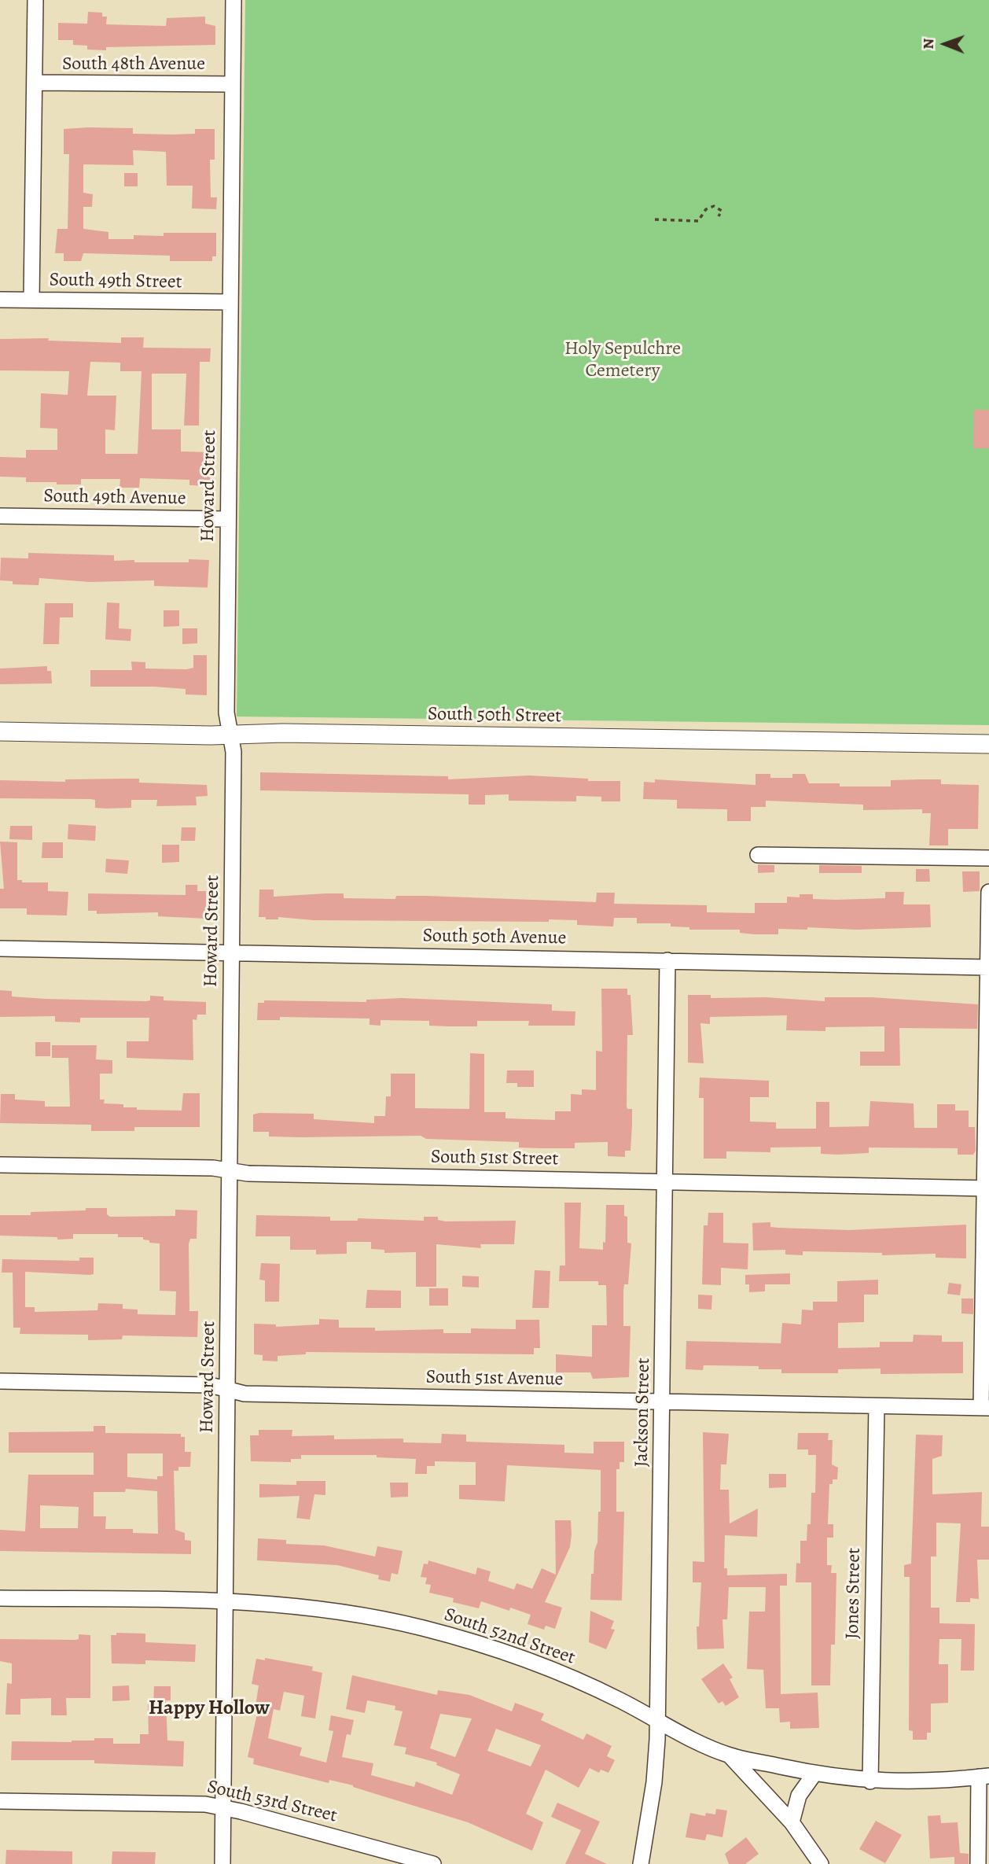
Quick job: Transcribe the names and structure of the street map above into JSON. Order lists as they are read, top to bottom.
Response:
{
  "streets": {
    "main road": ["South 50th Street"],
    "street": [
      "South 48th Avenue",
      "South 49th Street",
      "Howard Street",
      "South 49th Avenue",
      "South 50th Avenue",
      "South 51st Street",
      "South 51st Avenue",
      "Jackson Street",
      "Jones Street",
      "South 52nd Street",
      "South 53rd Street"
    ]
  },
  "crossings": [
    ["South 48th Avenue", "Howard Street"],
    ["South 49th Street", "Howard Street"],
    ["Howard Street", "South 49th Avenue"],
    ["Howard Street", "South 50th Street"],
    ["Howard Street", "South 50th Avenue"],
    ["Howard Street", "South 51st Street"],
    ["Howard Street", "South 51st Avenue"],
    ["Howard Street", "South 52nd Street"],
    ["Howard Street", "South 53rd Street"],
    ["South 50th Avenue", "Jackson Street"],
    ["South 51st Street", "Jackson Street"],
    ["South 51st Avenue", "Jackson Street"],
    ["South 51st Avenue", "Jones Street"],
    ["Jackson Street", "South 52nd Street"],
    ["Jones Street", "South 52nd Street"]
  ],
  "districts": ["Happy Hollow"],
  "parks": ["Holy Sepulchre Cemetery"],
  "north": "left"
}
